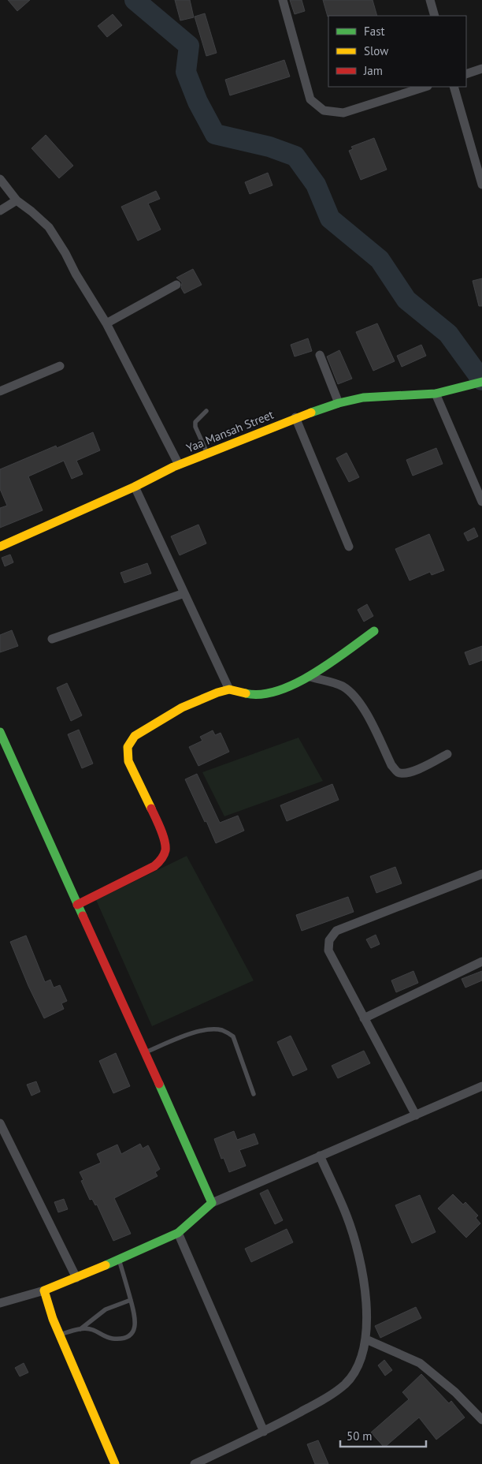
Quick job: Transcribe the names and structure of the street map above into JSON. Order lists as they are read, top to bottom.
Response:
{
  "streets": {
    "street": ["Yaa Mansah Street"]
  },
  "legend": ["Fast", "Slow", "Jam"],
  "scale_bar": "50 m"
}
